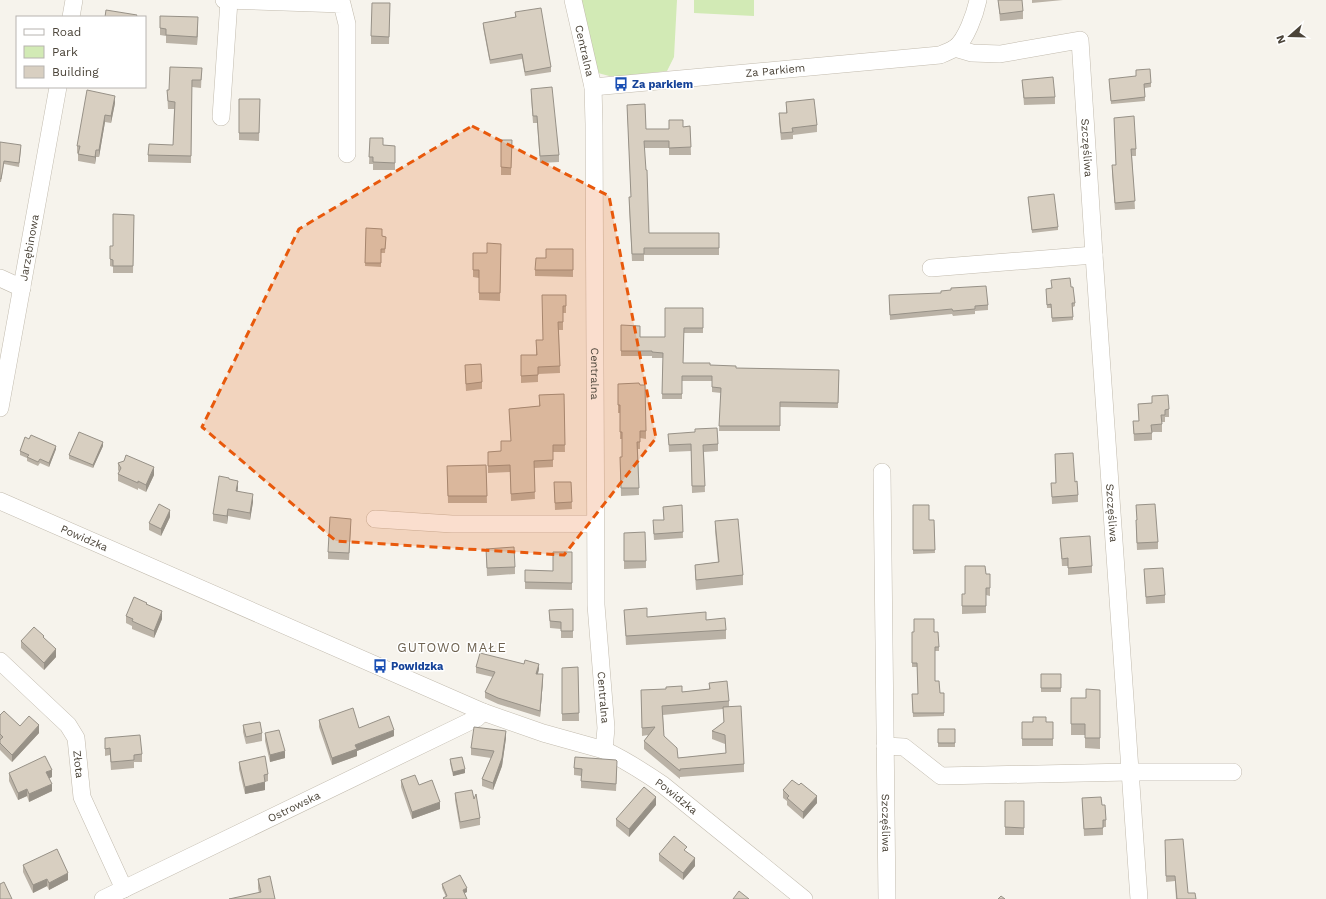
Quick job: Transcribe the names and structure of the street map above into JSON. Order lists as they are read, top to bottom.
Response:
{
  "streets": {
    "street": [
      "Centralna",
      "Za Parkiem",
      "Szczęśliwa",
      "Jarzębinowa",
      "Powidzka",
      "Złota",
      "Ostrowska"
    ]
  },
  "crossings": [
    ["Centralna", "Za Parkiem"],
    ["Centralna", "Powidzka"],
    ["Za Parkiem", "Szczęśliwa"],
    ["Powidzka", "Ostrowska"],
    ["Złota", "Ostrowska"]
  ],
  "districts": ["GUTOWO MAŁE"],
  "places": {
    "bus stop": ["Za parkiem", "Powidzka"]
  },
  "legend": ["Road", "Park", "Building"],
  "north": "left"
}
